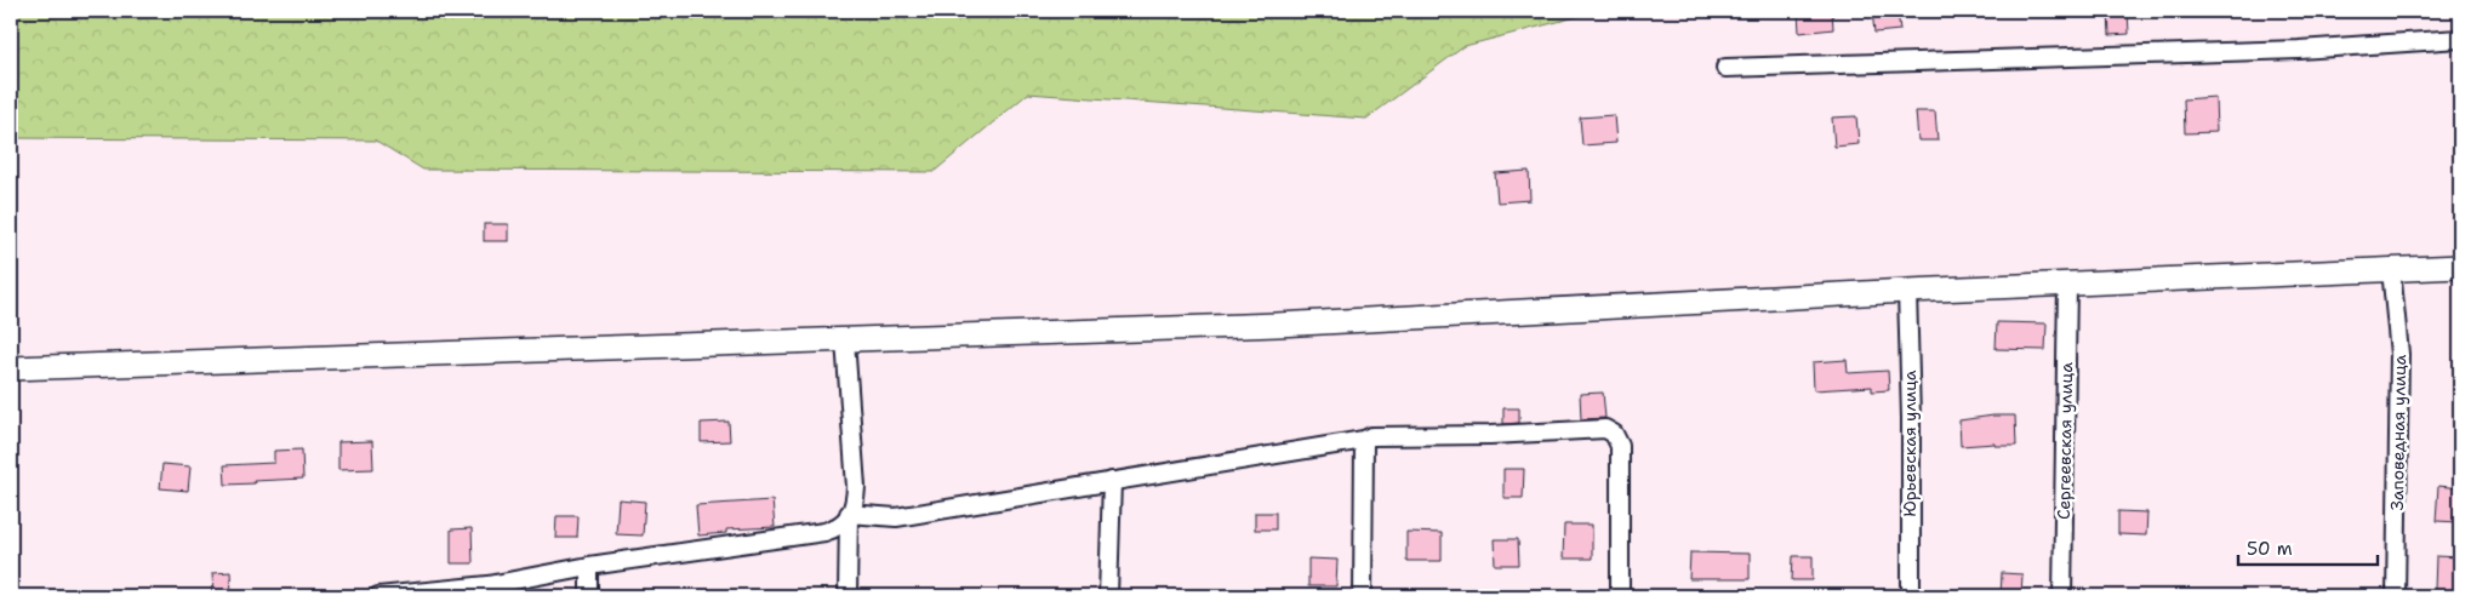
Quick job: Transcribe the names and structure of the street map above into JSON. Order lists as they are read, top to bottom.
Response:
{
  "streets": {
    "street": ["Заповедная улица", "Сергеевская улица", "Юрьевская улица"]
  },
  "scale_bar": "50 m"
}
